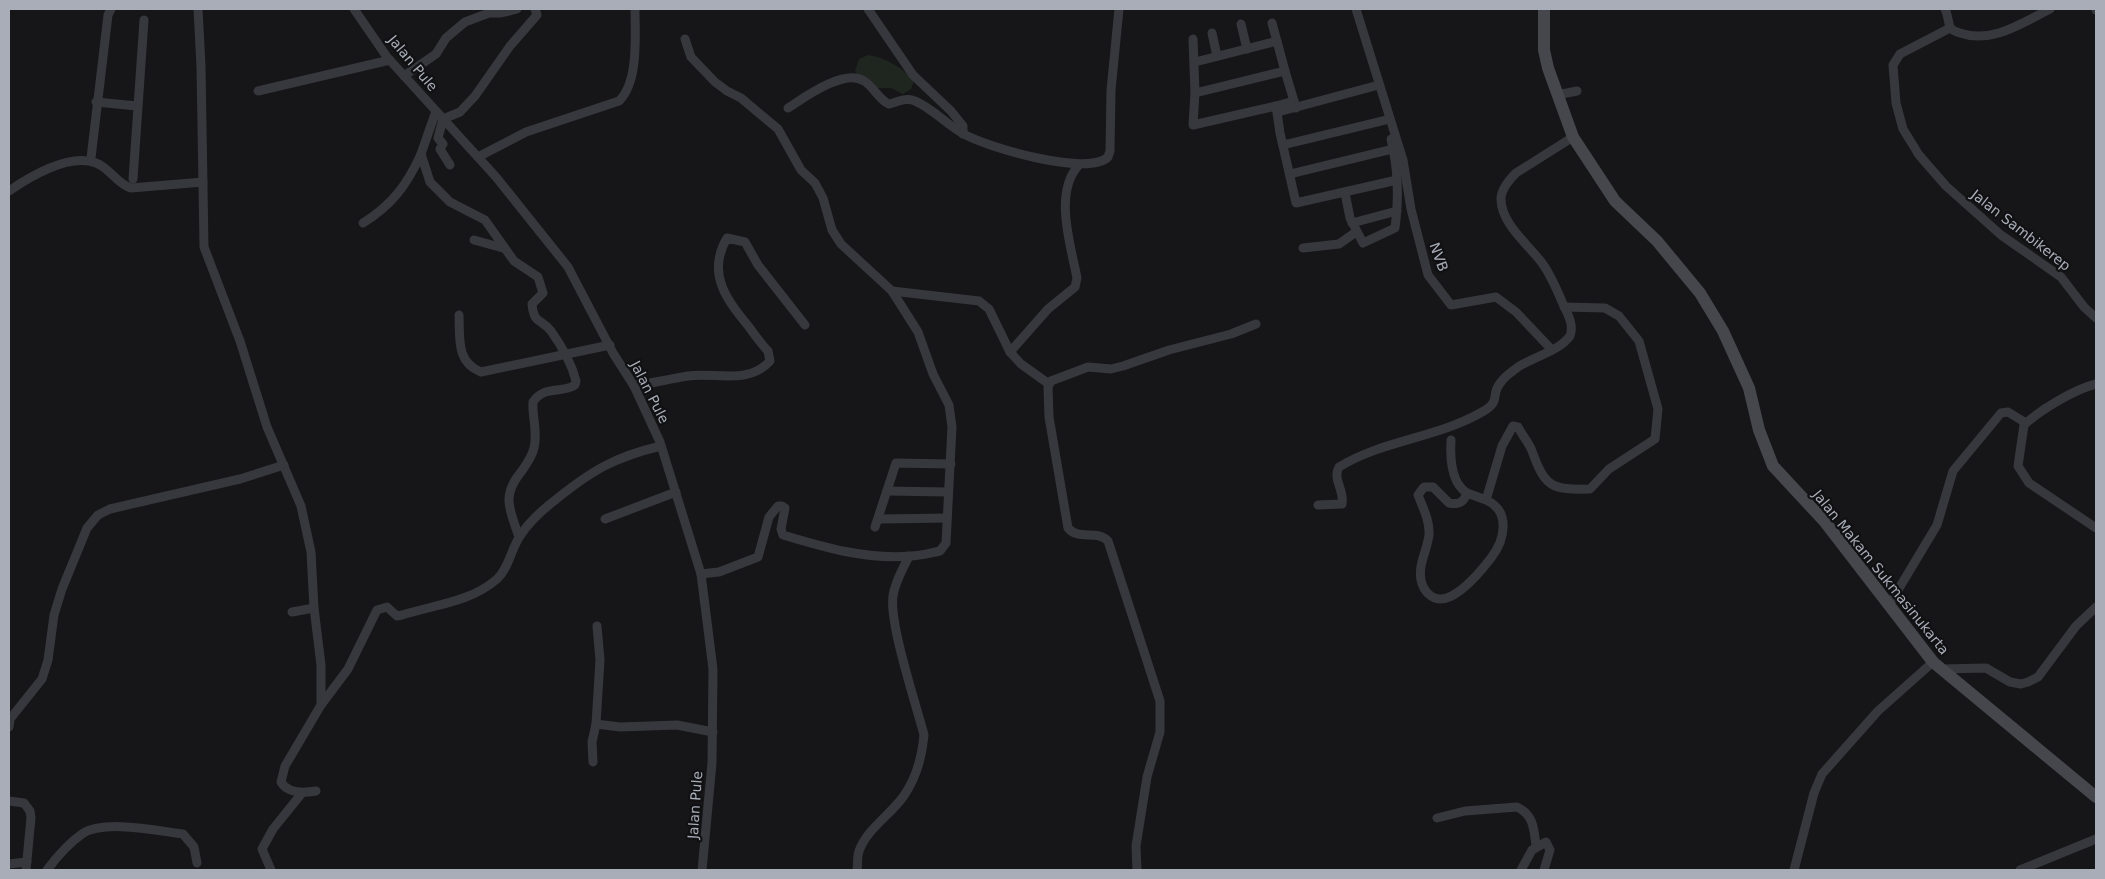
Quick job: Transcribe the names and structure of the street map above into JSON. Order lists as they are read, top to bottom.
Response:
{
  "streets": {
    "street": [
      "Jalan Pule",
      "Jalan Sambikerep",
      "NVB",
      "Jalan Makam Sukmasinukarta"
    ]
  }
}
